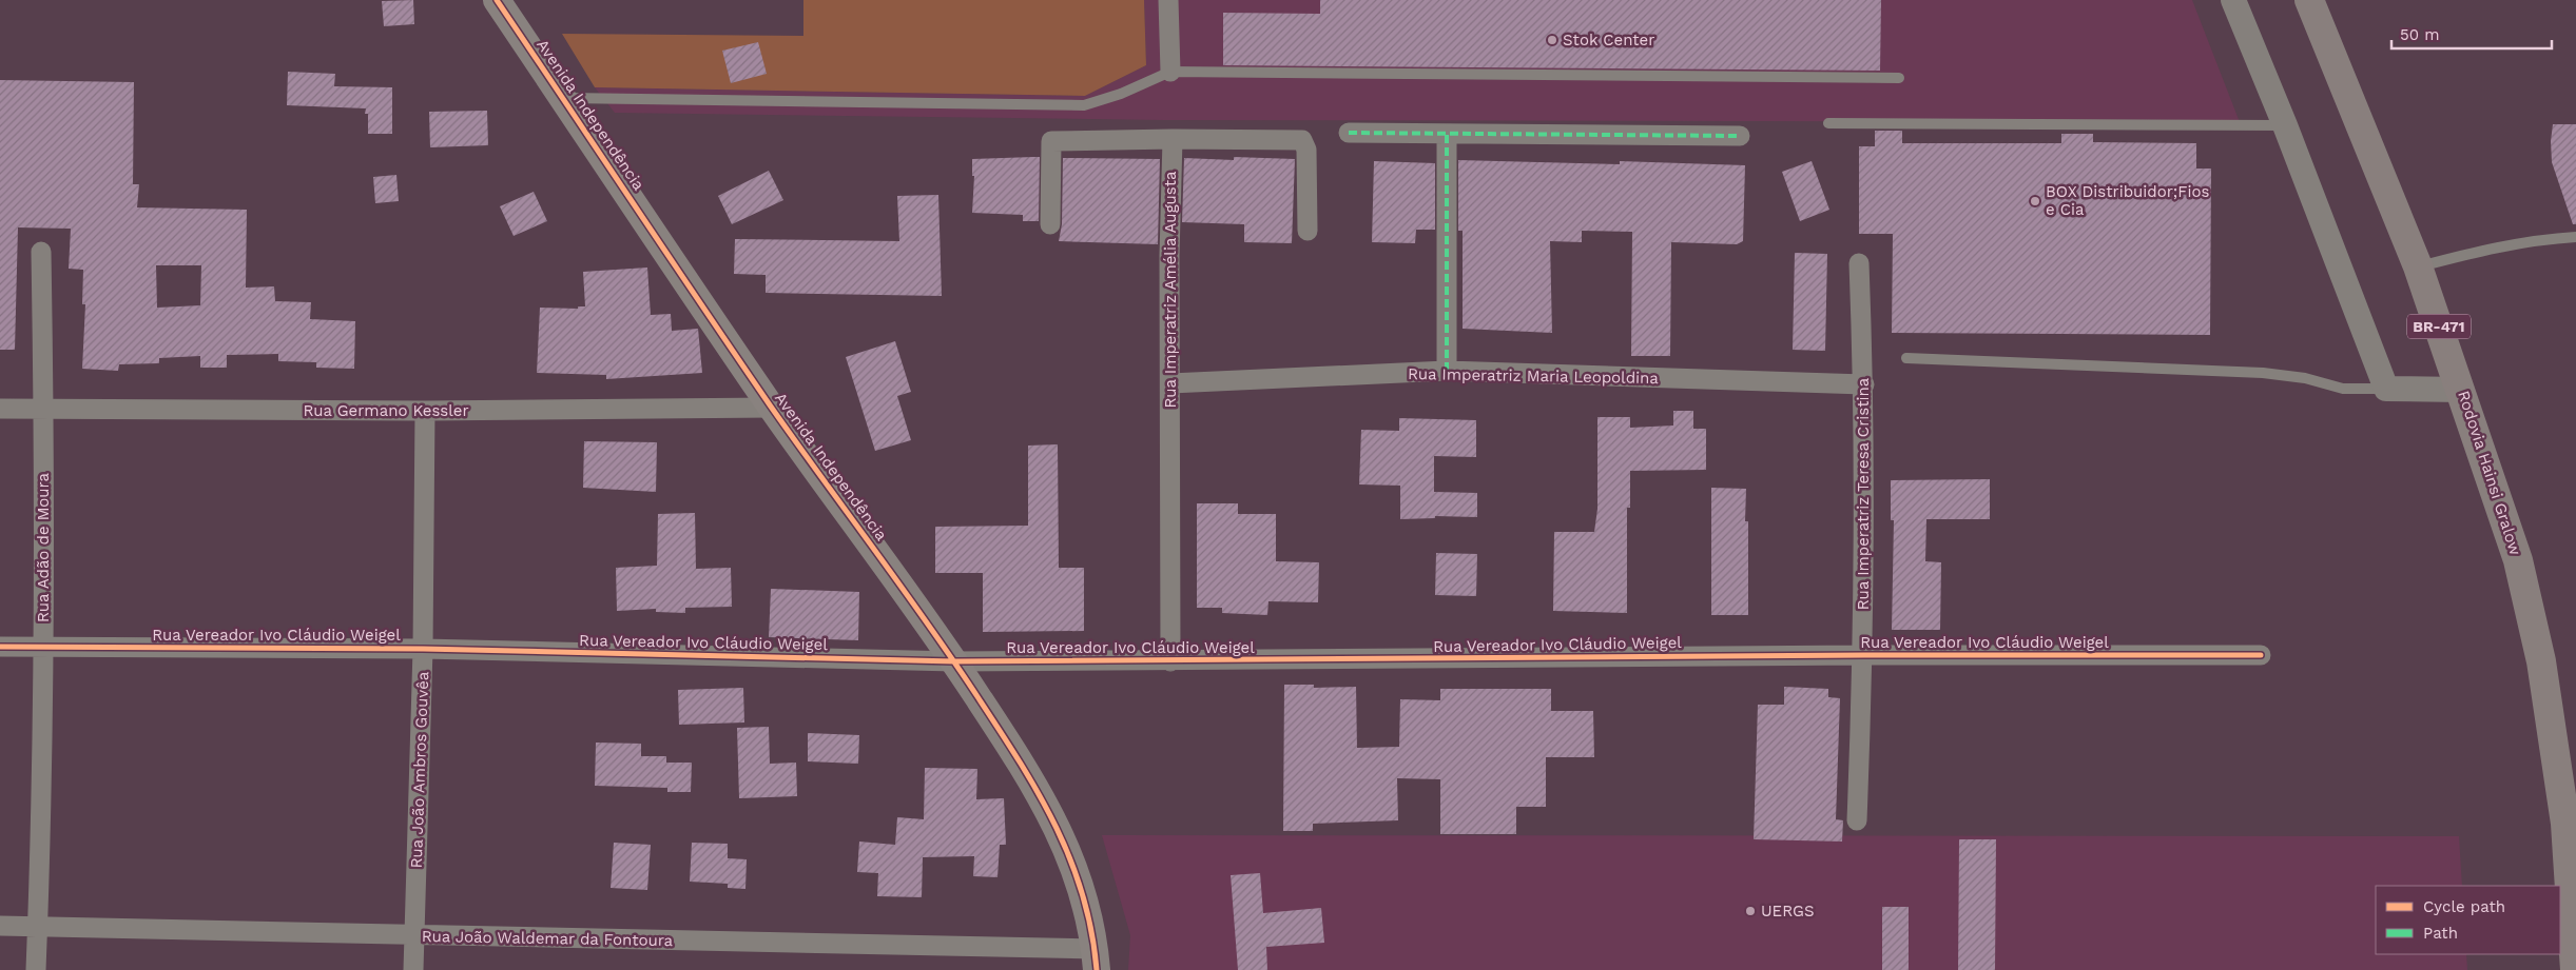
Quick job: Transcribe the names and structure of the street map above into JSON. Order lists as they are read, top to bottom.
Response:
{
  "streets": {
    "main road": ["Avenida Independência", "BR-471", "Rodovia Hainsi Gralow"],
    "street": [
      "Rua Imperatriz Amélia Augusta",
      "Rua Imperatriz Maria Leopoldina",
      "Rua Germano Kessler",
      "Rua Imperatriz Teresa Cristina",
      "Rua Adão de Moura",
      "Rua Vereador Ivo Cláudio Weigel",
      "Rua João Ambros Gouvêa",
      "Rua João Waldemar da Fontoura"
    ]
  },
  "crossings": [
    ["Avenida Independência", "Rua Germano Kessler"],
    ["Avenida Independência", "Rua Vereador Ivo Cláudio Weigel"],
    ["Avenida Independência", "Rua João Waldemar da Fontoura"],
    ["Rua Imperatriz Amélia Augusta", "Rua Imperatriz Maria Leopoldina"],
    ["Rua Imperatriz Amélia Augusta", "Rua Vereador Ivo Cláudio Weigel"],
    ["Rua Imperatriz Maria Leopoldina", "Rua Imperatriz Teresa Cristina"],
    ["Rua Germano Kessler", "Rua Adão de Moura"],
    ["Rua Germano Kessler", "Rua João Ambros Gouvêa"],
    ["Rua Imperatriz Teresa Cristina", "Rua Vereador Ivo Cláudio Weigel"],
    ["Rua Adão de Moura", "Rua Vereador Ivo Cláudio Weigel"],
    ["Rua Adão de Moura", "Rua João Waldemar da Fontoura"],
    ["Rua Vereador Ivo Cláudio Weigel", "Rua João Ambros Gouvêa"],
    ["Rua João Ambros Gouvêa", "Rua João Waldemar da Fontoura"]
  ],
  "places": ["Stok Center", "BOX Distribuidor;Fios e Cia", "UERGS"],
  "legend": ["Cycle path", "Path"],
  "scale_bar": "50 m"
}
